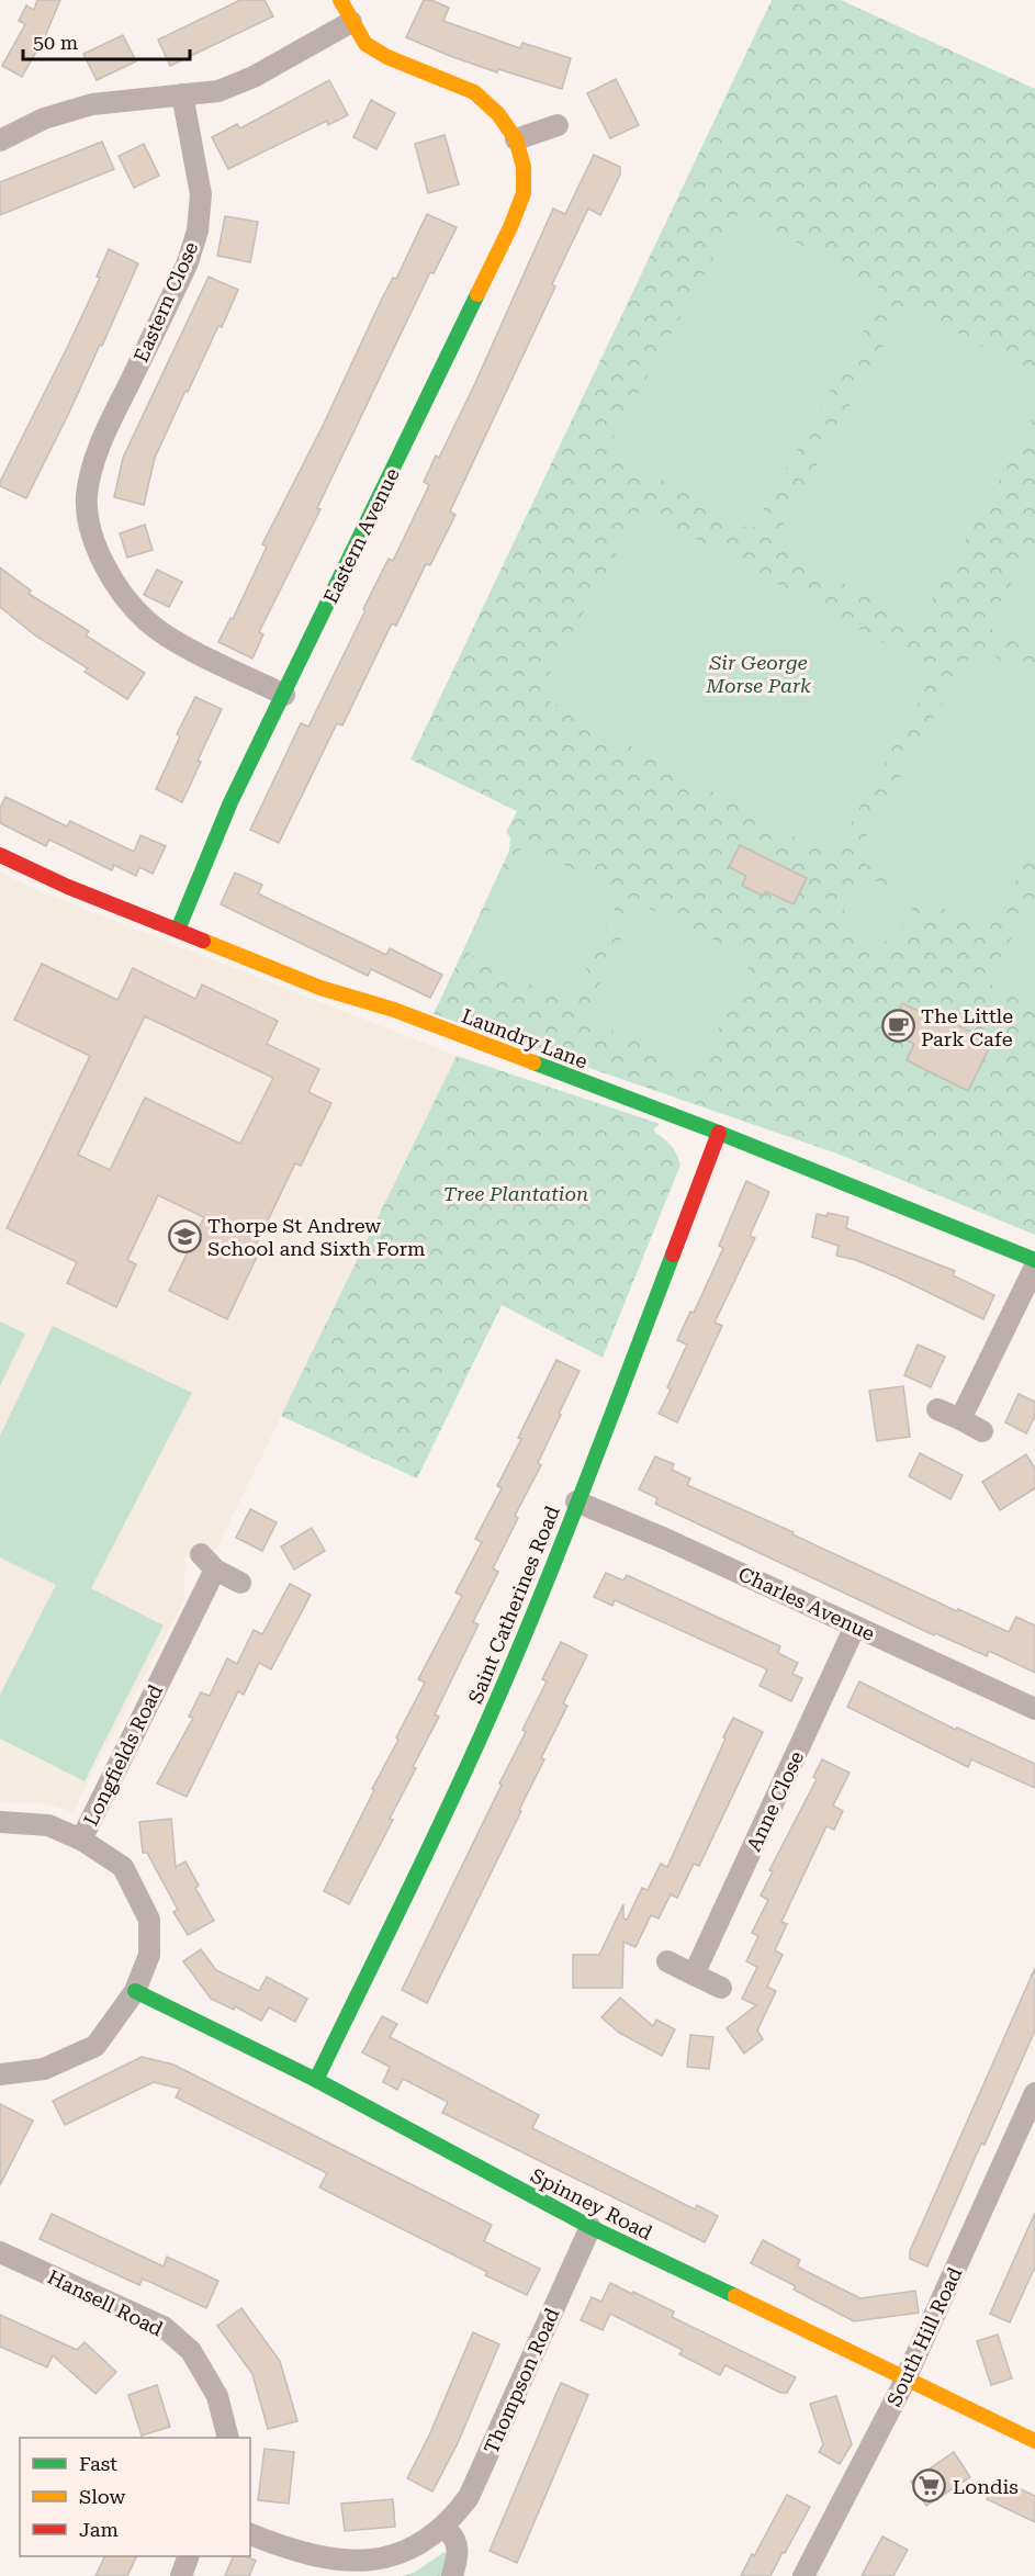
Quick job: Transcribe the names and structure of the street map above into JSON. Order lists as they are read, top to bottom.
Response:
{
  "streets": {
    "street": [
      "Eastern Close",
      "Eastern Avenue",
      "Laundry Lane",
      "Charles Avenue",
      "Saint Catherines Road",
      "Longfields Road",
      "Anne Close",
      "Spinney Road",
      "Hansell Road",
      "South Hill Road",
      "Thompson Road"
    ]
  },
  "crossings": [
    ["Eastern Close", "Eastern Avenue"],
    ["Eastern Avenue", "Laundry Lane"],
    ["Laundry Lane", "Saint Catherines Road"],
    ["Charles Avenue", "Saint Catherines Road"],
    ["Charles Avenue", "Anne Close"],
    ["Saint Catherines Road", "Spinney Road"],
    ["Longfields Road", "Spinney Road"],
    ["Spinney Road", "South Hill Road"],
    ["Spinney Road", "Thompson Road"]
  ],
  "parks": ["Sir George Morse Park", "Tree Plantation"],
  "places": {
    "cafe": ["The Little Park Cafe"],
    "school or university": ["Thorpe St Andrew School and Sixth Form"],
    "supermarket": ["Londis"]
  },
  "legend": ["Fast", "Slow", "Jam"],
  "scale_bar": "50 m"
}
